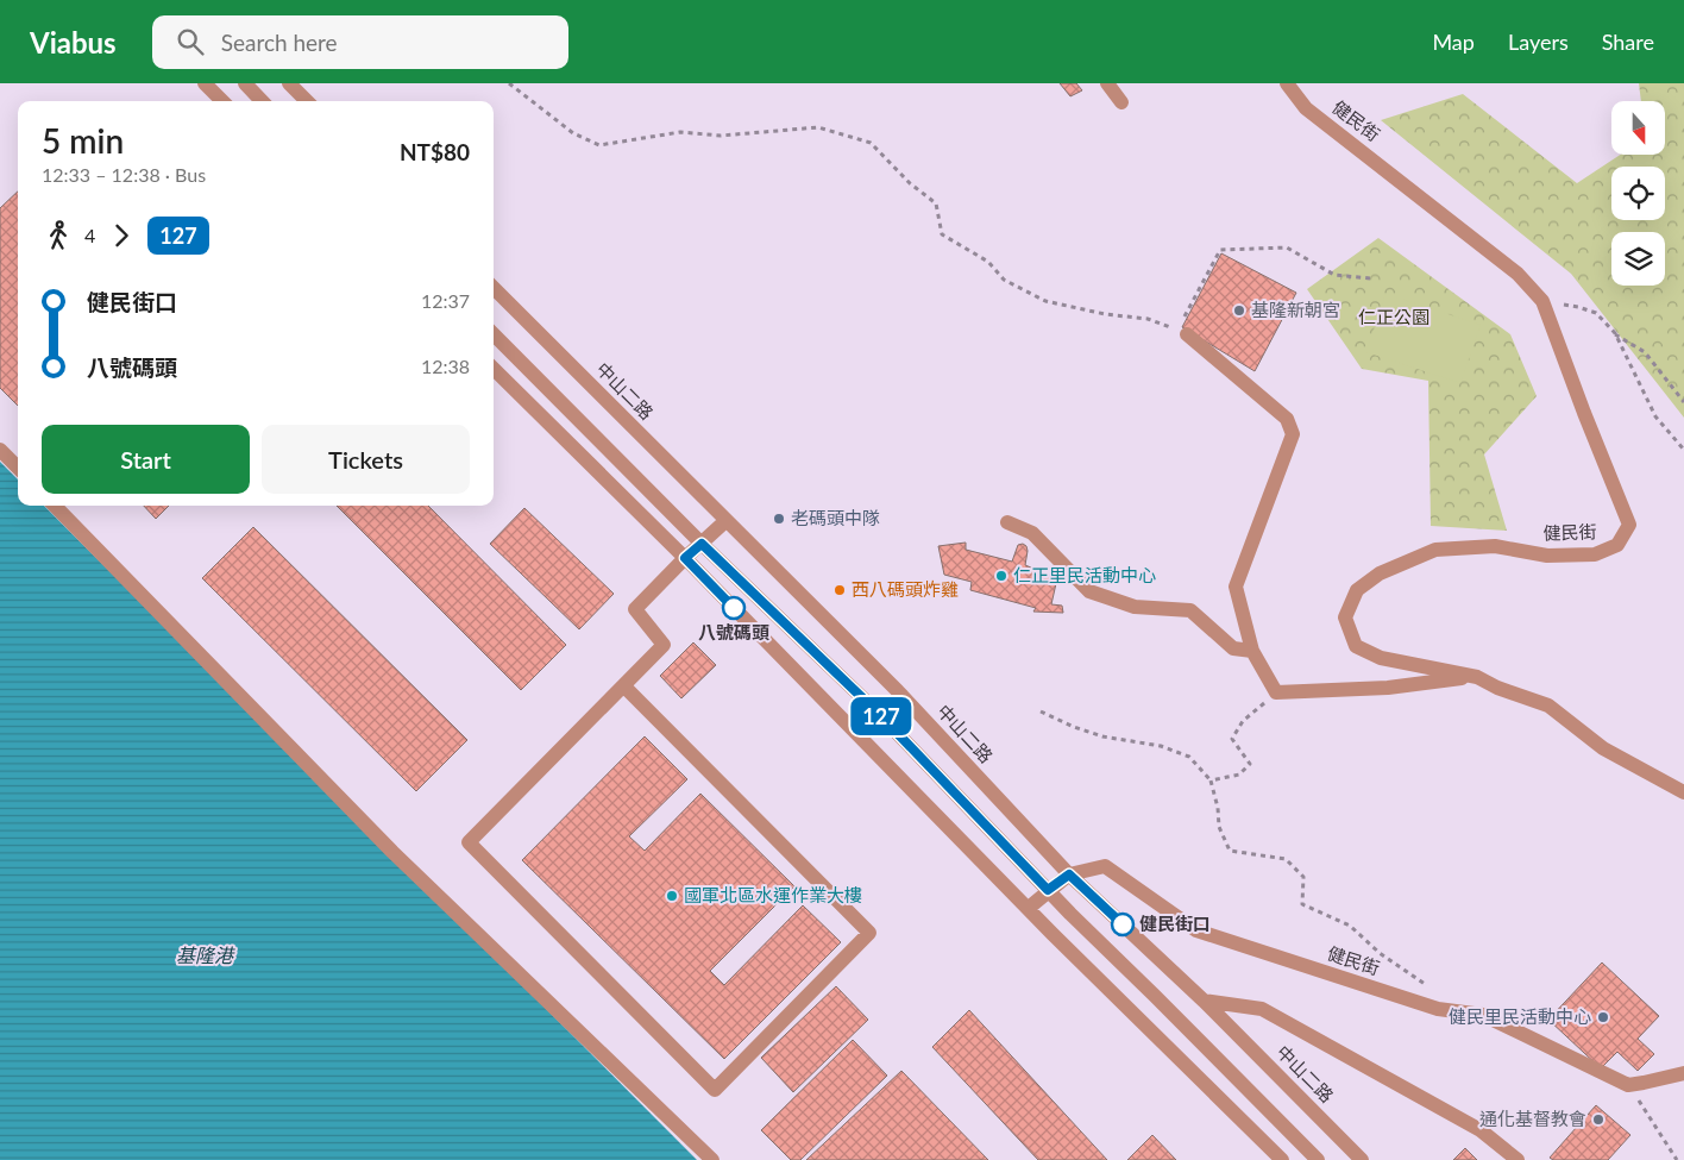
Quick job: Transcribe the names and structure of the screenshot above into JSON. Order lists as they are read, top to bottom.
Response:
{
  "streets": {
    "street": ["健民街", "中山二路"]
  },
  "crossings": [
    ["健民街", "中山二路"]
  ],
  "water": ["基隆港"],
  "parks": ["仁正公園"],
  "places": [
    "基隆新朝宮",
    "老碼頭中隊",
    "仁正里民活動中心",
    "西八碼頭炸雞",
    "八號碼頭",
    "國軍北區水運作業大樓",
    "健民街口",
    "健民里民活動中心",
    "通化基督教會"
  ],
  "lines": ["bus line 127"],
  "north": "bottom",
  "page": {
    "header": "Viabus",
    "search": "Search here",
    "nav": ["Map", "Layers", "Share"],
    "on_map": "127",
    "heading": ["5 min", "12:33 – 12:38 · Bus", "NT$80"],
    "legs": ["4", "127"],
    "list": [
      {
        "name": "健民街口",
        "value": "12:37"
      },
      {
        "name": "八號碼頭",
        "value": "12:38"
      }
    ],
    "buttons": ["Start", "Tickets"]
  }
}
